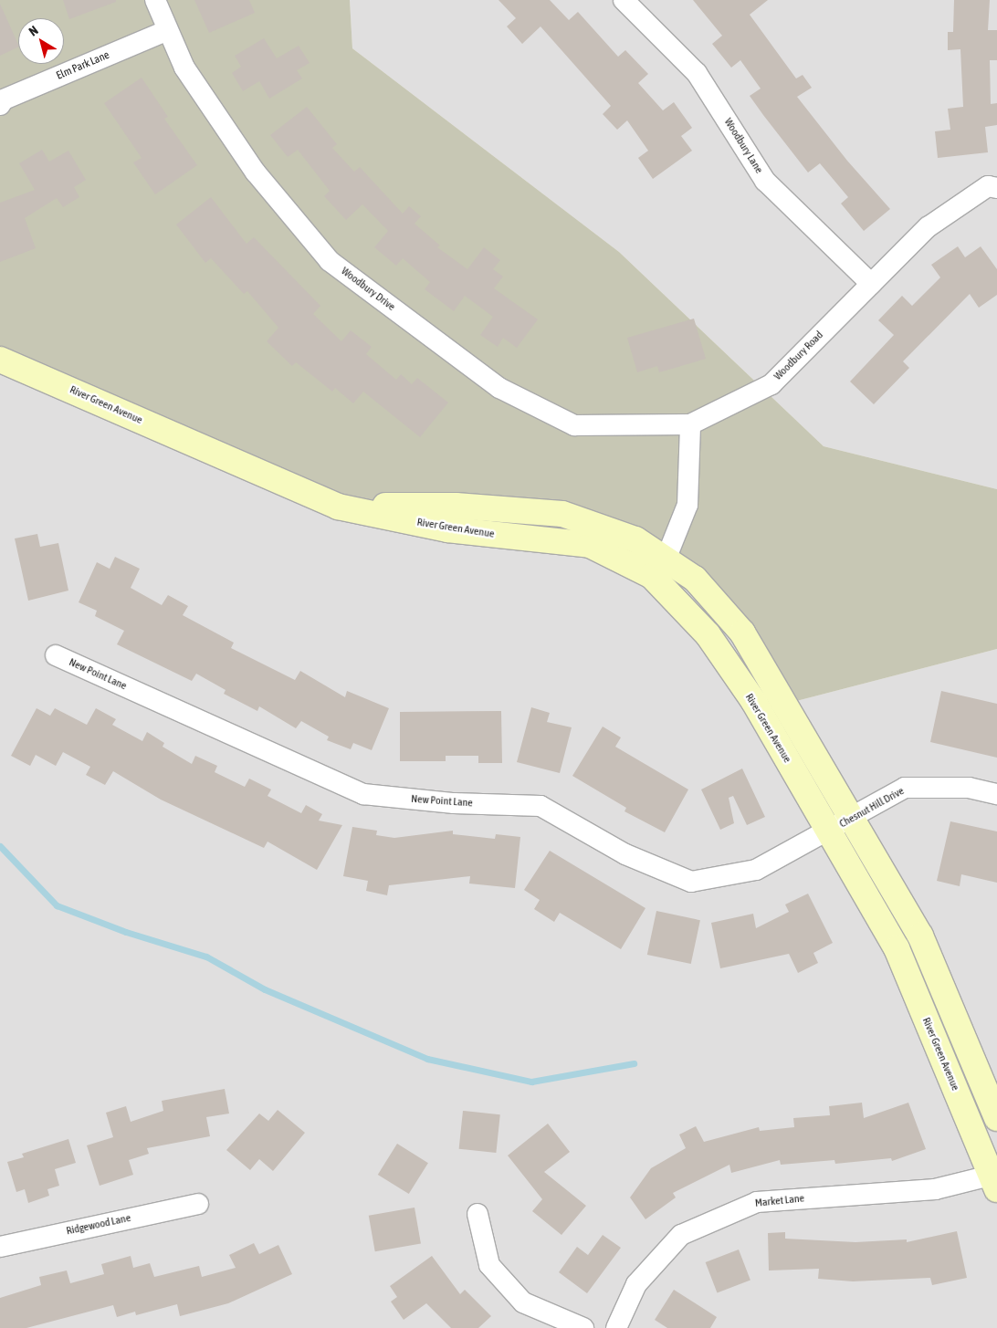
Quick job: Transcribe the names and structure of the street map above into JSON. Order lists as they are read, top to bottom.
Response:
{
  "streets": {
    "street": [
      "Elm Park Lane",
      "Woodbury Lane",
      "Woodbury Drive",
      "Woodbury Road",
      "River Green Avenue",
      "New Point Lane",
      "Chesnut Hill Drive",
      "Market Lane",
      "Ridgewood Lane"
    ]
  },
  "crossings": [
    ["Elm Park Lane", "Woodbury Drive"],
    ["Woodbury Lane", "Woodbury Road"],
    ["Woodbury Drive", "Woodbury Road"],
    ["River Green Avenue", "New Point Lane"],
    ["River Green Avenue", "Chesnut Hill Drive"],
    ["River Green Avenue", "Market Lane"],
    ["New Point Lane", "Chesnut Hill Drive"]
  ],
  "north": "top left"
}
